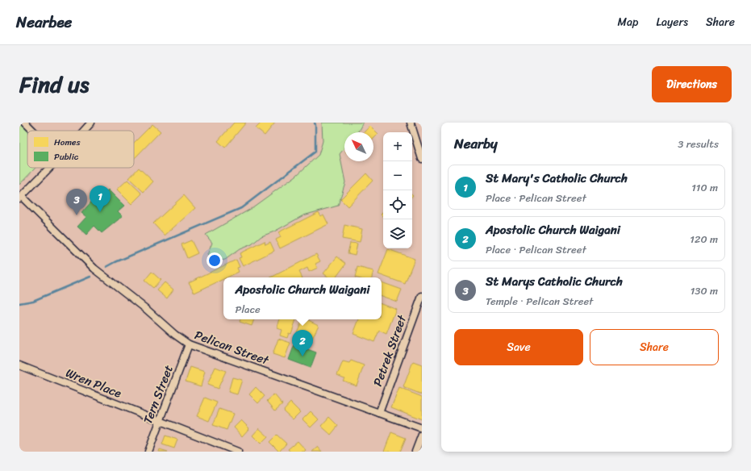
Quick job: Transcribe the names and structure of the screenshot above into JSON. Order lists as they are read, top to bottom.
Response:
{
  "streets": {
    "street": [
      "Pelican Street",
      "Petrek Street",
      "Wren Place",
      "Tern Street"
    ]
  },
  "crossings": [
    ["Pelican Street", "Petrek Street"],
    ["Pelican Street", "Tern Street"],
    ["Wren Place", "Tern Street"]
  ],
  "legend": ["Homes", "Public"],
  "north": "top left",
  "page": {
    "header": "Nearbee",
    "nav": ["Map", "Layers", "Share"],
    "title": "Find us",
    "buttons": [
      "Directions",
      ["Save", "Share"]
    ],
    "heading": ["Nearby", "3 results"],
    "map_buttons": ["+", "−"],
    "list": [
      {
        "mark": "1",
        "name": "St Mary's Catholic Church",
        "note": "Place · Pelican Street",
        "value": "110 m"
      },
      {
        "mark": "2",
        "name": "Apostolic Church Waigani",
        "note": "Place · Pelican Street",
        "value": "120 m"
      },
      {
        "mark": "3",
        "name": "St Marys Catholic Church",
        "note": "Temple · Pelican Street",
        "value": "130 m"
      }
    ],
    "pins": ["1", "3", "2"],
    "popup": ["Apostolic Church Waigani", "Place"]
  }
}
